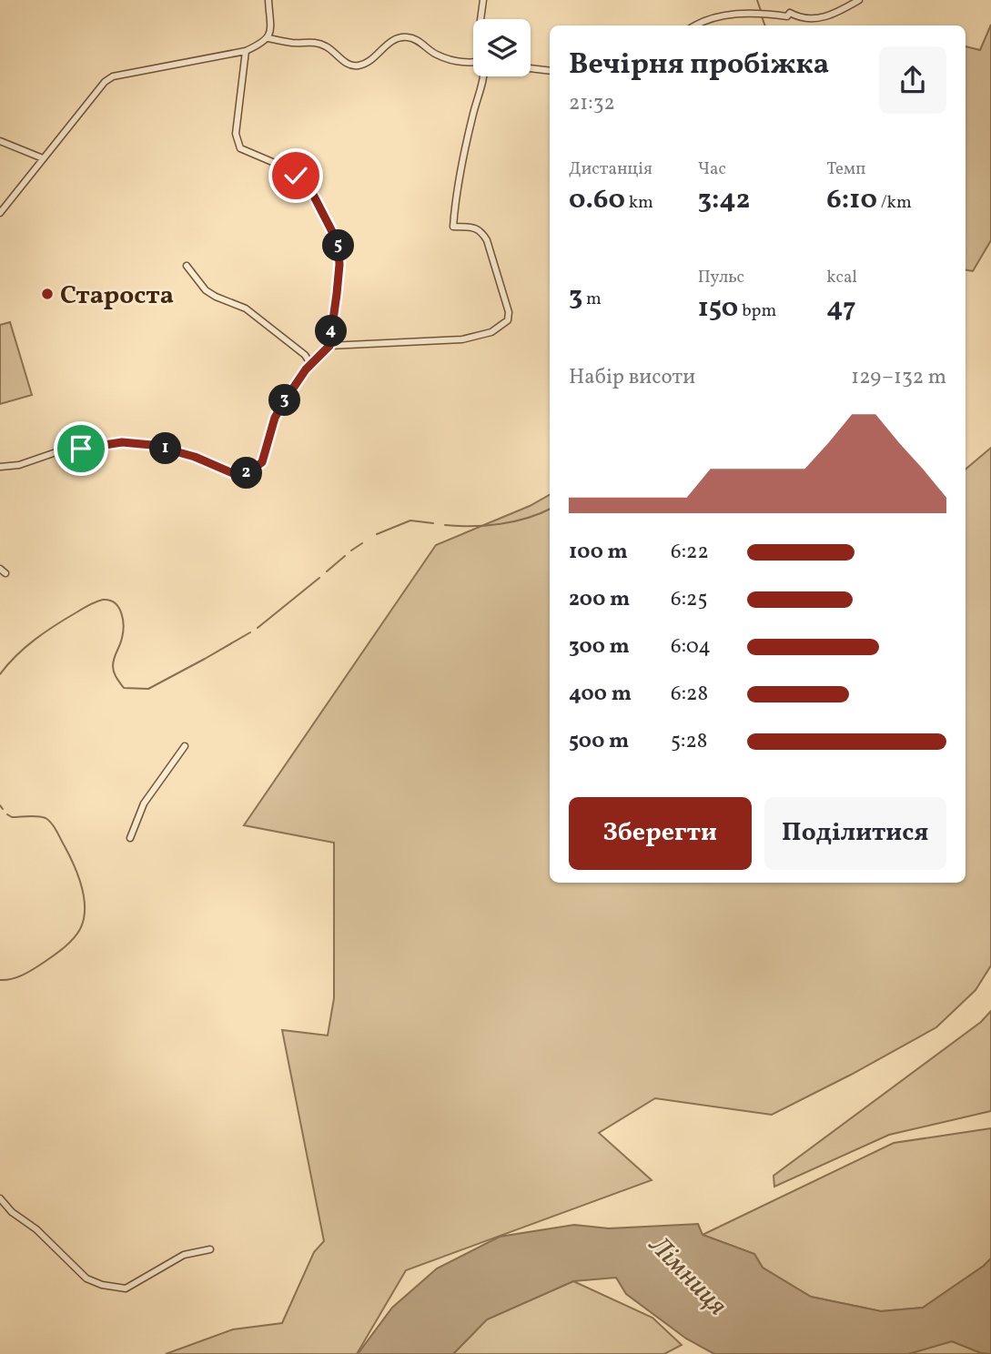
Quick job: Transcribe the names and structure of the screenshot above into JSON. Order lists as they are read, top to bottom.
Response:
{
  "water": ["Лімниця"],
  "places": ["Староста"],
  "page": {
    "heading": ["Вечірня пробіжка", "21:32"],
    "stats": [
      ["Дистанція", "0.60 km"],
      ["Час", "3:42"],
      ["Темп", "6:10 /km"],
      ["3 m"],
      ["Пульс", "150 bpm"],
      ["kcal", "47"]
    ],
    "pins": [
      "5",
      "4",
      "3",
      "1",
      "2"
    ],
    "chart": ["Набір висоти", "129–132 m"],
    "list": [
      {
        "name": "100 m",
        "note": "6:22"
      },
      {
        "name": "200 m",
        "note": "6:25"
      },
      {
        "name": "300 m",
        "note": "6:04"
      },
      {
        "name": "400 m",
        "note": "6:28"
      },
      {
        "name": "500 m",
        "note": "5:28"
      }
    ],
    "buttons": ["Зберегти", "Поділитися"]
  }
}
